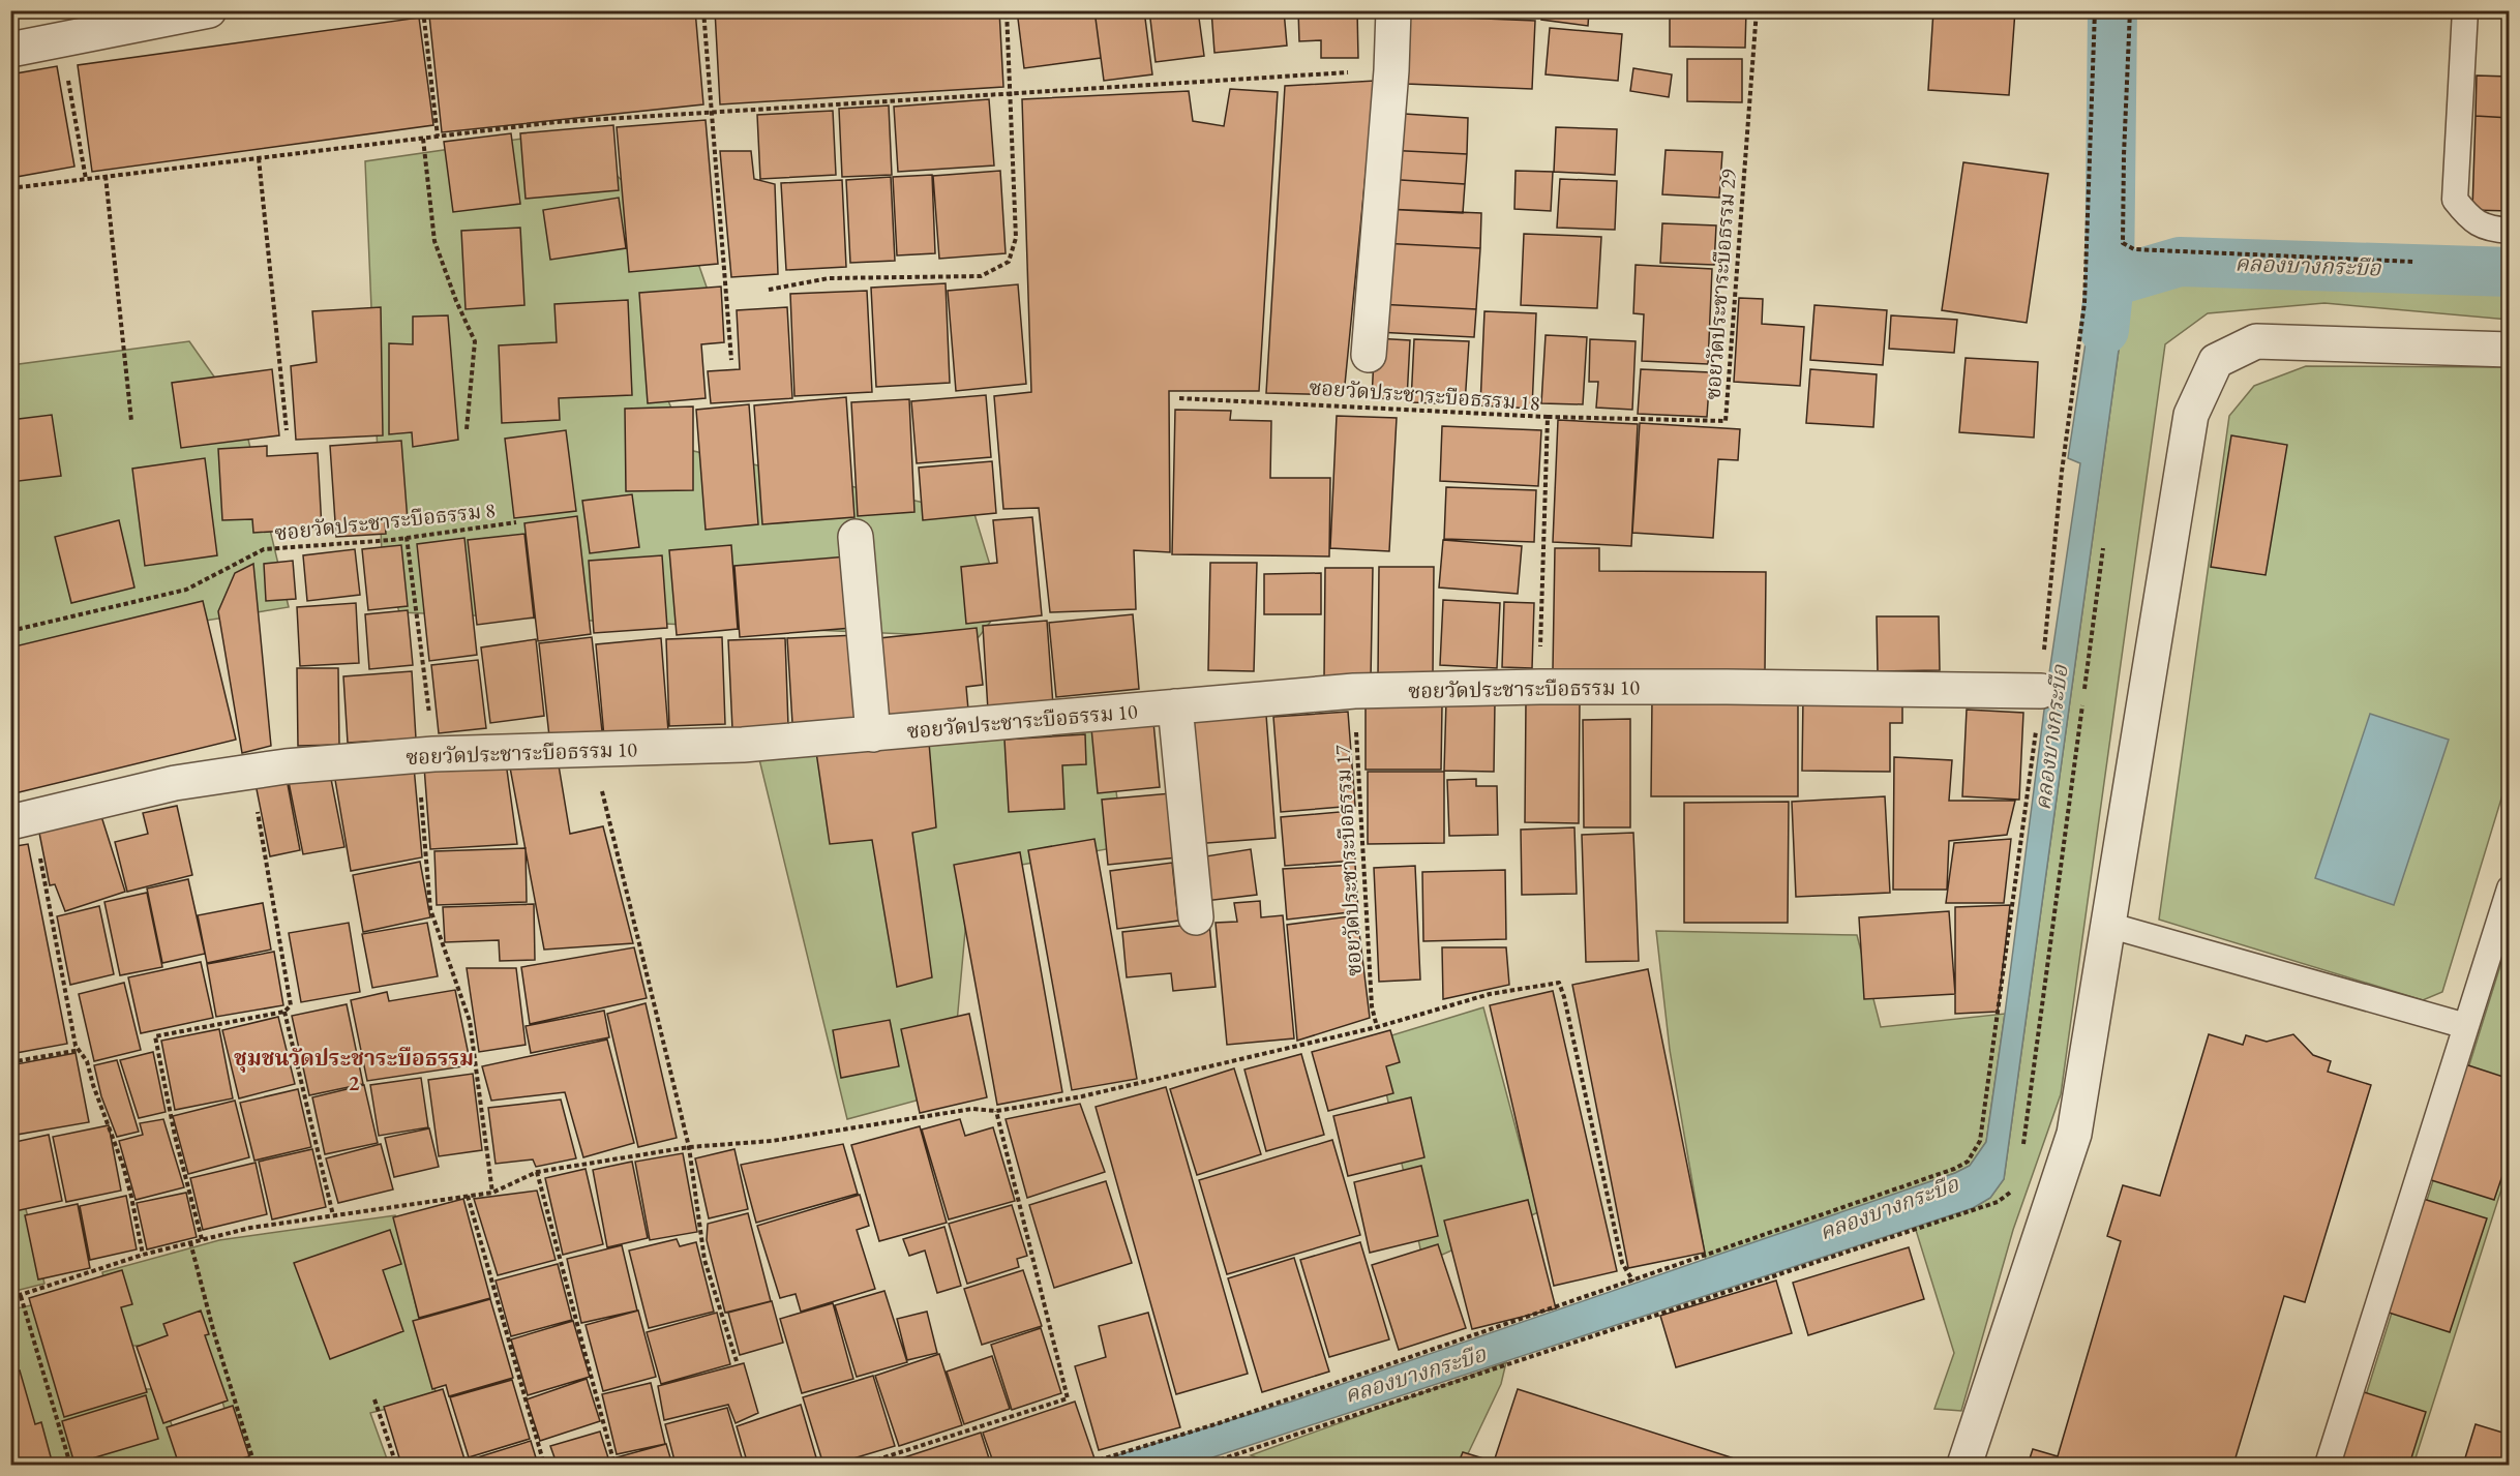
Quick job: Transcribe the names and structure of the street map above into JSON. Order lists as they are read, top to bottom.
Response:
{
  "streets": {
    "street": ["ซอยวัดประชาระบือธรรม 10"],
    "path": [
      "ซอยวัดประชาระบือธรรม 29",
      "ซอยวัดประชาระบือธรรม 18",
      "ซอยวัดประชาระบือธรรม 8",
      "ซอยวัดประชาระบือธรรม 17"
    ]
  },
  "crossings": [
    ["ซอยวัดประชาระบือธรรม 29", "ซอยวัดประชาระบือธรรม 18"],
    ["ซอยวัดประชาระบือธรรม 18", "ซอยวัดประชาระบือธรรม 10"],
    ["ซอยวัดประชาระบือธรรม 10", "ซอยวัดประชาระบือธรรม 17"]
  ],
  "districts": ["ชุมชนวัดประชาระบือธรรม 2"],
  "water": ["คลองบางกระบือ"]
}
